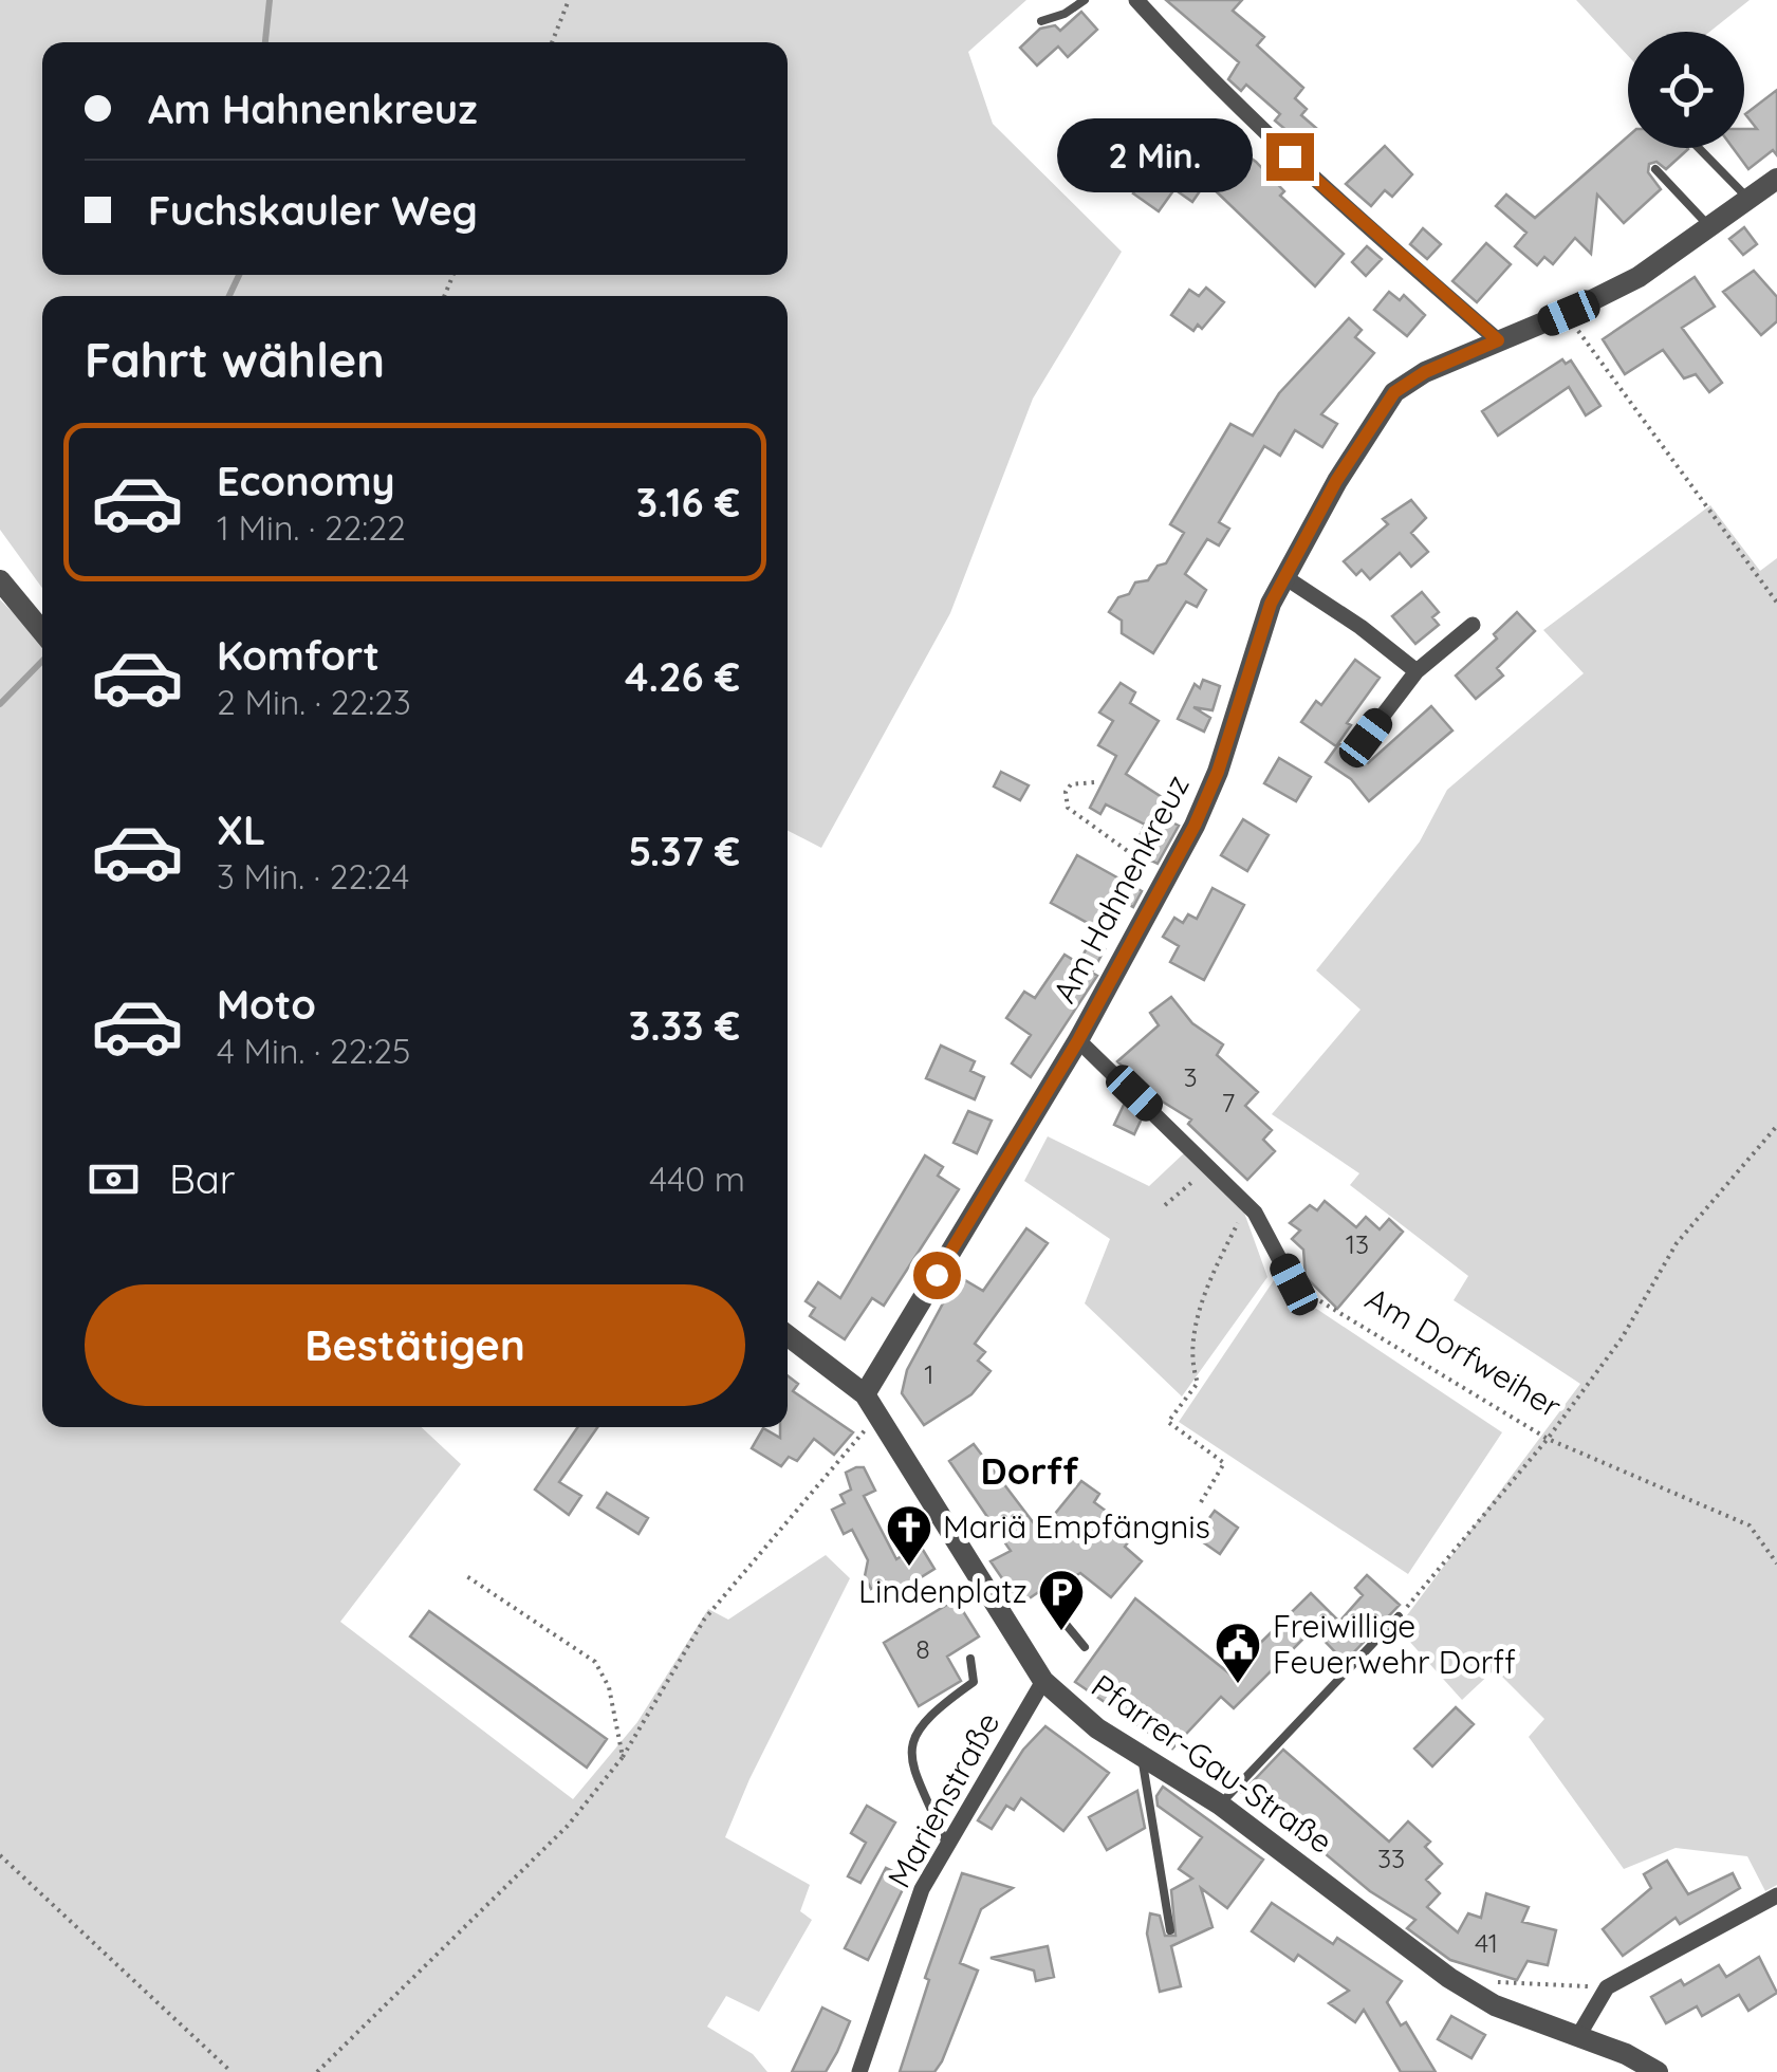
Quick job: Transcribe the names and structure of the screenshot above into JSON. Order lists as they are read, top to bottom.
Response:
{
  "streets": {
    "street": ["Am Hahnenkreuz", "Pfarrer-Gau-Straße", "Marienstraße"],
    "path": ["Am Dorfweiher"]
  },
  "crossings": [
    ["Am Hahnenkreuz", "Pfarrer-Gau-Straße"],
    ["Pfarrer-Gau-Straße", "Marienstraße"]
  ],
  "districts": ["Dorff"],
  "places": {
    "church": ["Mariä Empfängnis"],
    "parking": ["Lindenplatz"],
    "public building": ["Freiwillige Feuerwehr Dorff"]
  },
  "house_numbers": [
    "3",
    "7",
    "13",
    "1",
    "8",
    "33",
    "41"
  ],
  "page": {
    "banner": ["Am Hahnenkreuz", "Fuchskauler Weg"],
    "bubble": "2 Min.",
    "heading": "Fahrt wählen",
    "list": [
      {
        "name": "Economy",
        "note": "1 Min. · 22:22",
        "value": "3.16 €"
      },
      {
        "name": "Komfort",
        "note": "2 Min. · 22:23",
        "value": "4.26 €"
      },
      {
        "name": "XL",
        "note": "3 Min. · 22:24",
        "value": "5.37 €"
      },
      {
        "name": "Moto",
        "note": "4 Min. · 22:25",
        "value": "3.33 €"
      }
    ],
    "pay": ["Bar", "440 m"],
    "buttons": "Bestätigen"
  }
}
